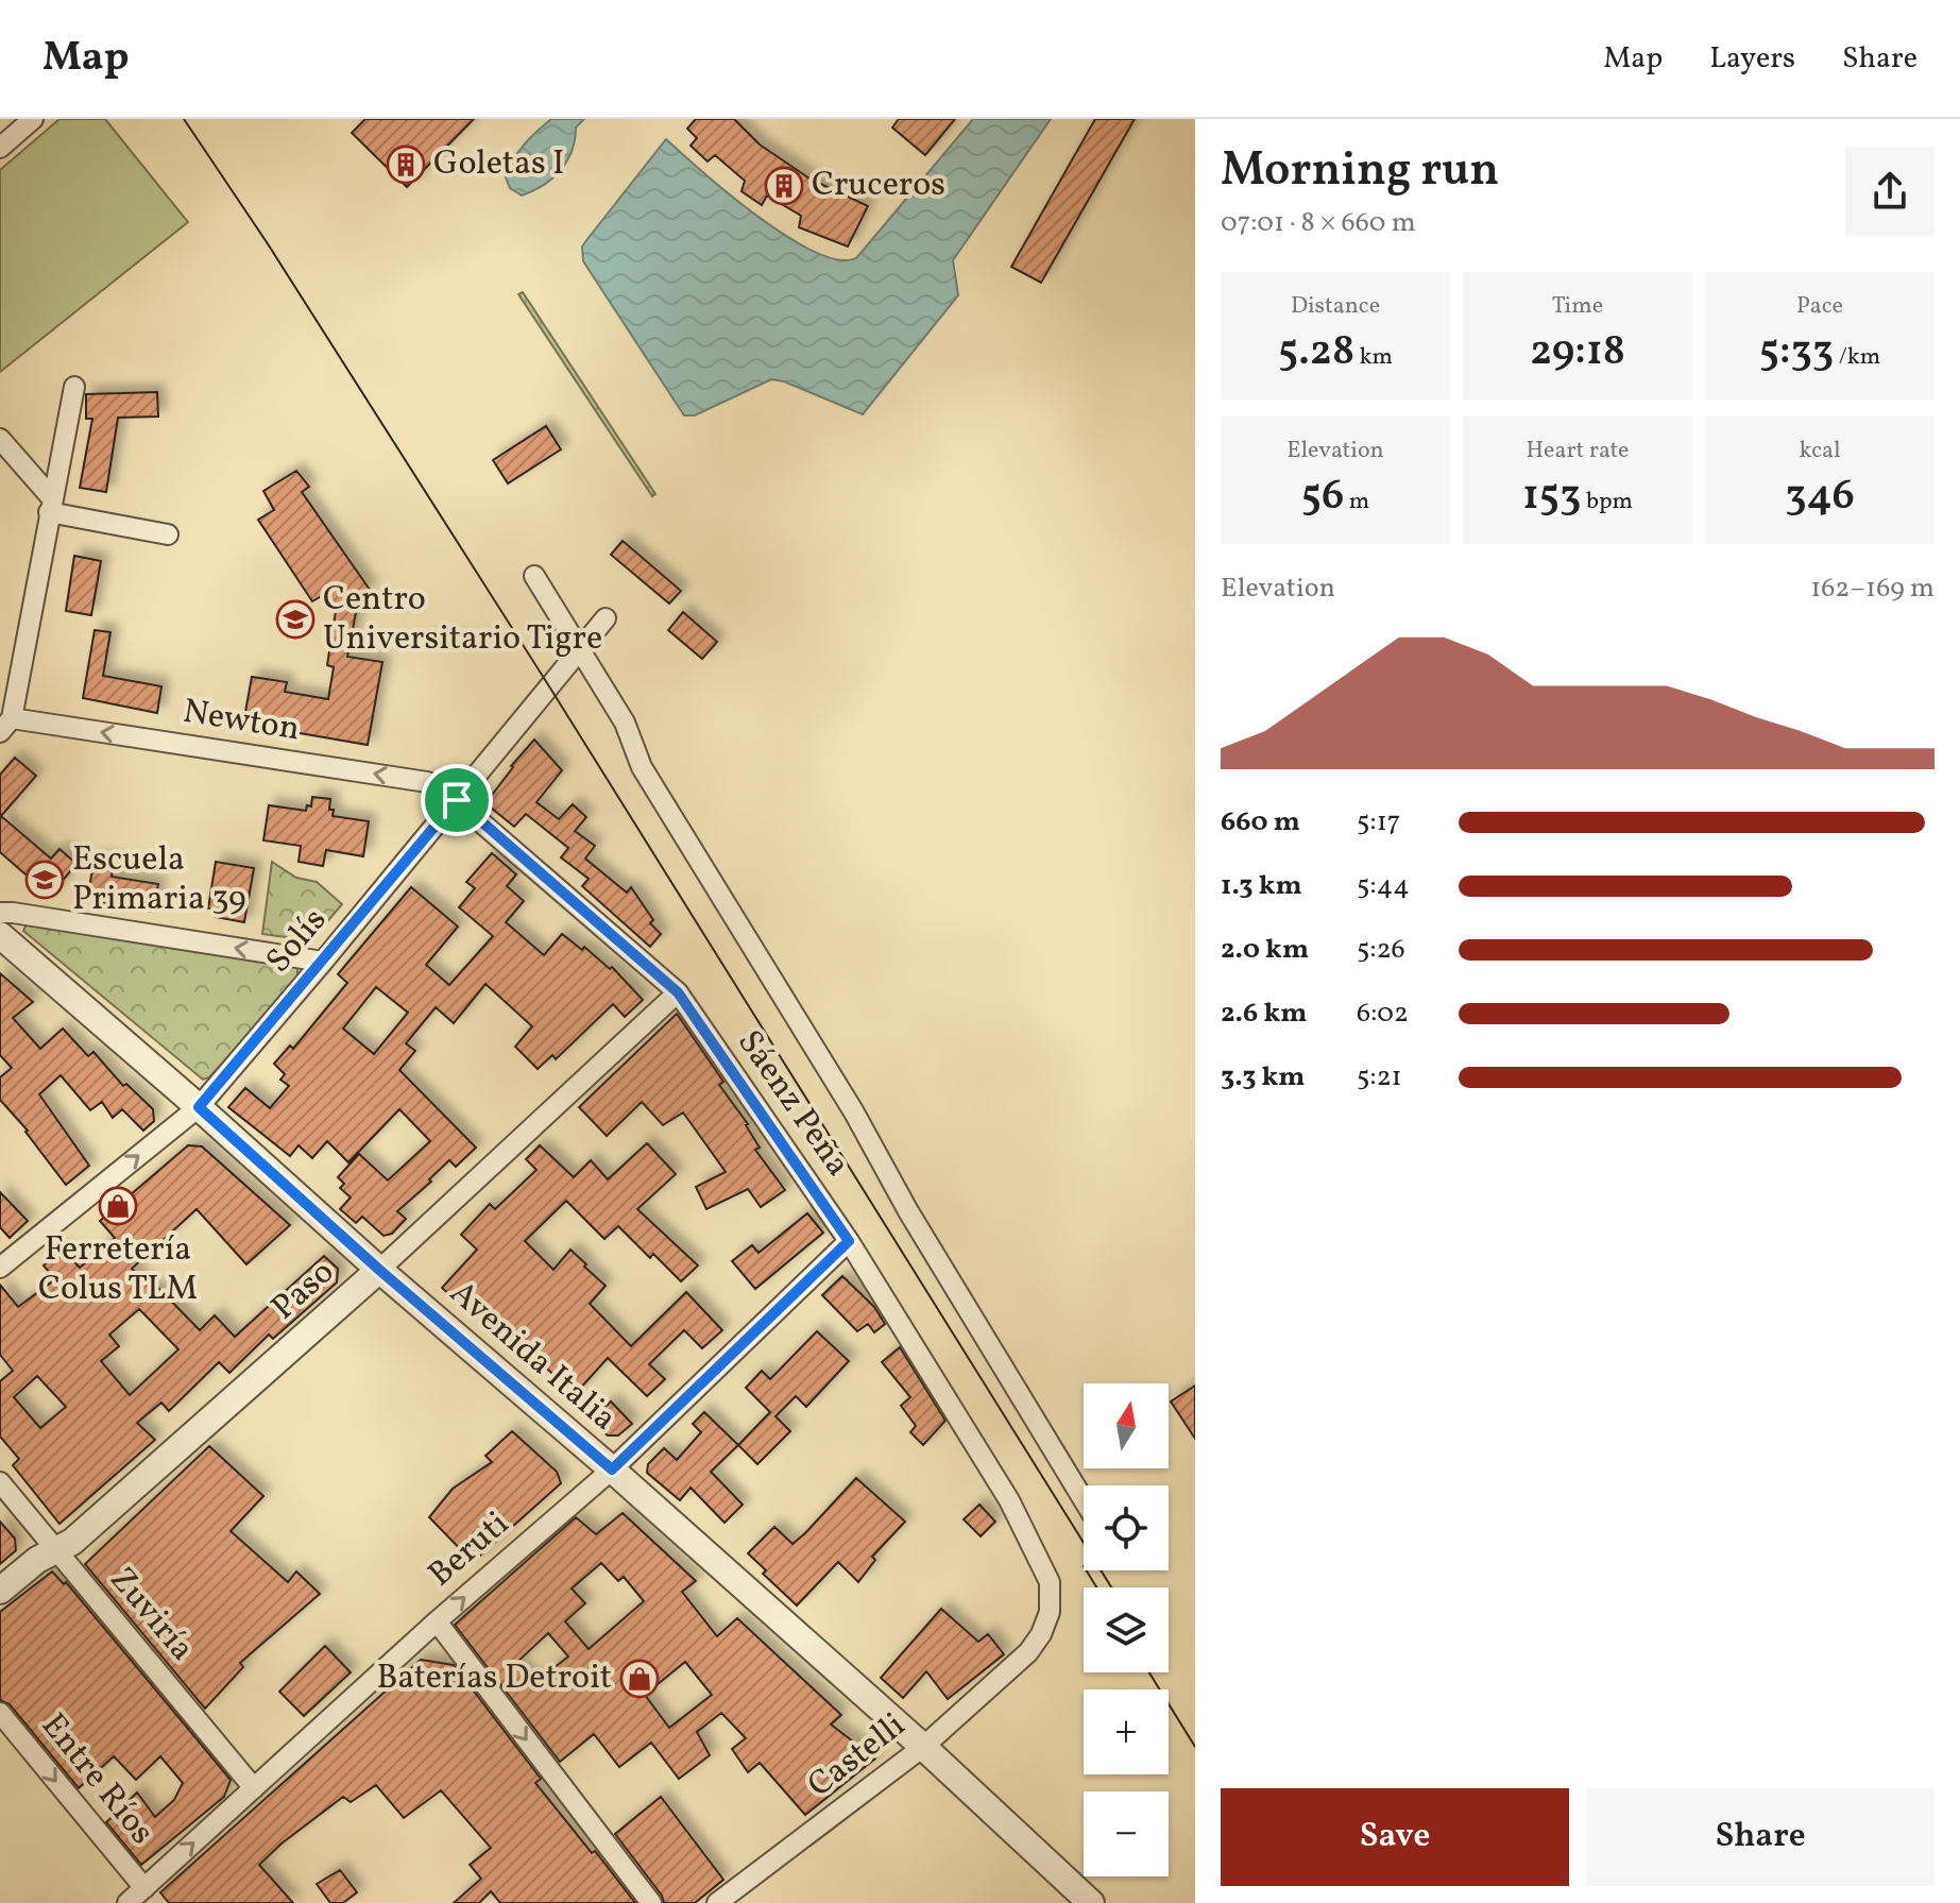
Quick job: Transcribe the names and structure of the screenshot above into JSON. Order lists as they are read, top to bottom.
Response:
{
  "streets": {
    "street": [
      "Newton",
      "Solís",
      "Sáenz Peña",
      "Paso",
      "Avenida Italia",
      "Beruti",
      "Zuviría",
      "Castelli",
      "Entre Ríos"
    ]
  },
  "crossings": [
    ["Newton", "Solís"],
    ["Newton", "Sáenz Peña"],
    ["Solís", "Sáenz Peña"],
    ["Solís", "Avenida Italia"],
    ["Sáenz Peña", "Paso"],
    ["Sáenz Peña", "Beruti"],
    ["Sáenz Peña", "Castelli"],
    ["Paso", "Avenida Italia"],
    ["Paso", "Zuviría"],
    ["Avenida Italia", "Beruti"],
    ["Avenida Italia", "Castelli"],
    ["Beruti", "Zuviría"],
    ["Beruti", "Entre Ríos"]
  ],
  "one_way": ["Newton", "Beruti", "Entre Ríos"],
  "places": {
    "building": ["Goletas I", "Cruceros"],
    "school or university": ["Centro Universitario Tigre", "Escuela Primaria 39"],
    "shop": ["Ferretería Colus TLM", "Baterías Detroit"]
  },
  "north": "top",
  "page": {
    "header": "Map",
    "nav": ["Map", "Layers", "Share"],
    "heading": ["Morning run", "07:01 · 8 × 660 m"],
    "stats": [
      ["Distance", "5.28 km"],
      ["Time", "29:18"],
      ["Pace", "5:33 /km"],
      ["Elevation", "56 m"],
      ["Heart rate", "153 bpm"],
      ["kcal", "346"]
    ],
    "chart": ["Elevation", "162–169 m"],
    "list": [
      {
        "name": "660 m",
        "note": "5:17"
      },
      {
        "name": "1.3 km",
        "note": "5:44"
      },
      {
        "name": "2.0 km",
        "note": "5:26"
      },
      {
        "name": "2.6 km",
        "note": "6:02"
      },
      {
        "name": "3.3 km",
        "note": "5:21"
      }
    ],
    "map_buttons": ["+", "−"],
    "buttons": ["Save", "Share"]
  }
}
